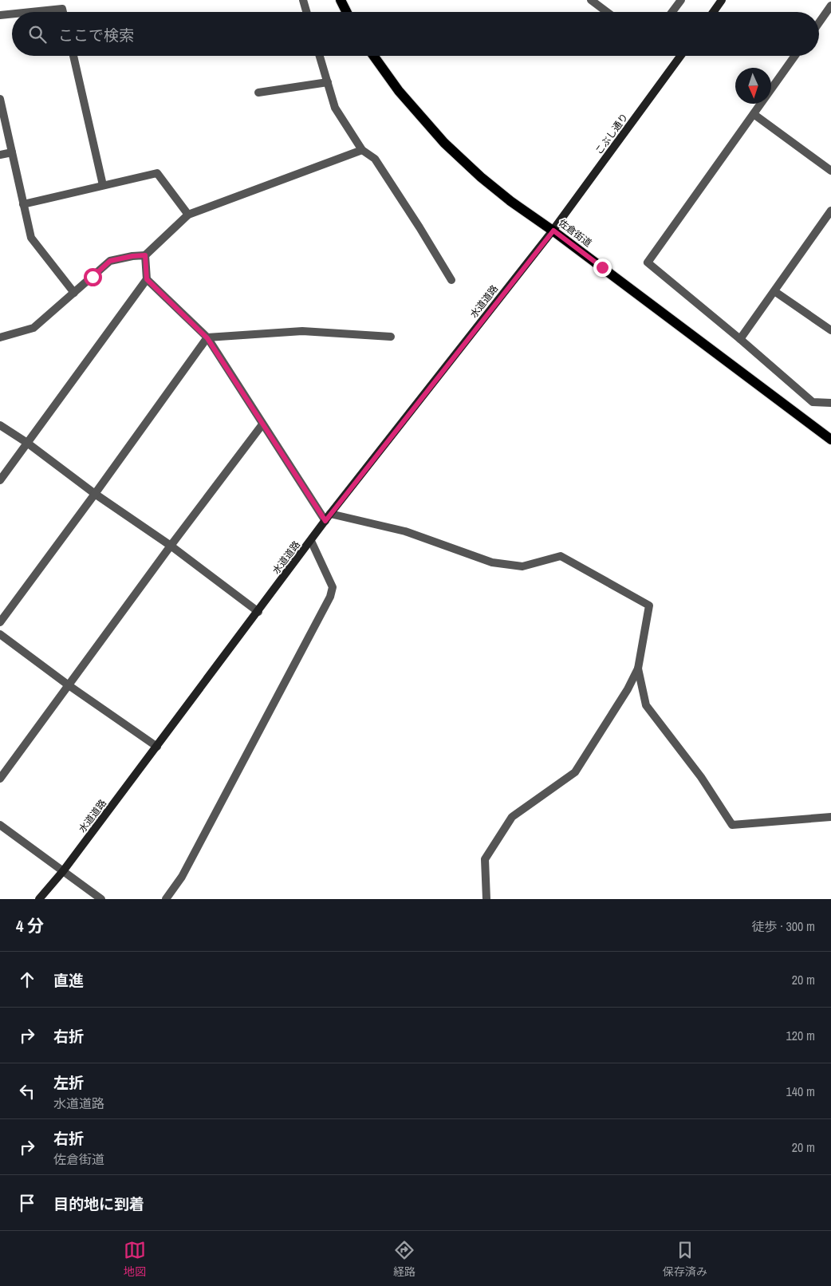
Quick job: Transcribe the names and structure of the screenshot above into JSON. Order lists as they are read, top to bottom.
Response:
{
  "streets": {
    "main road": ["佐倉街道"],
    "street": ["こぶし通り", "水道道路"]
  },
  "crossings": [
    ["こぶし通り", "佐倉街道"],
    ["こぶし通り", "水道道路"],
    ["佐倉街道", "水道道路"]
  ],
  "north": "bottom",
  "page": {
    "search": "ここで検索",
    "heading": ["4 分", "徒歩 · 300 m"],
    "list": [
      ["直進", "20 m"],
      ["右折", "120 m"],
      ["左折", "水道道路", "140 m"],
      ["右折", "佐倉街道", "20 m"],
      "目的地に到着"
    ],
    "nav": ["地図", "経路", "保存済み"]
  }
}
